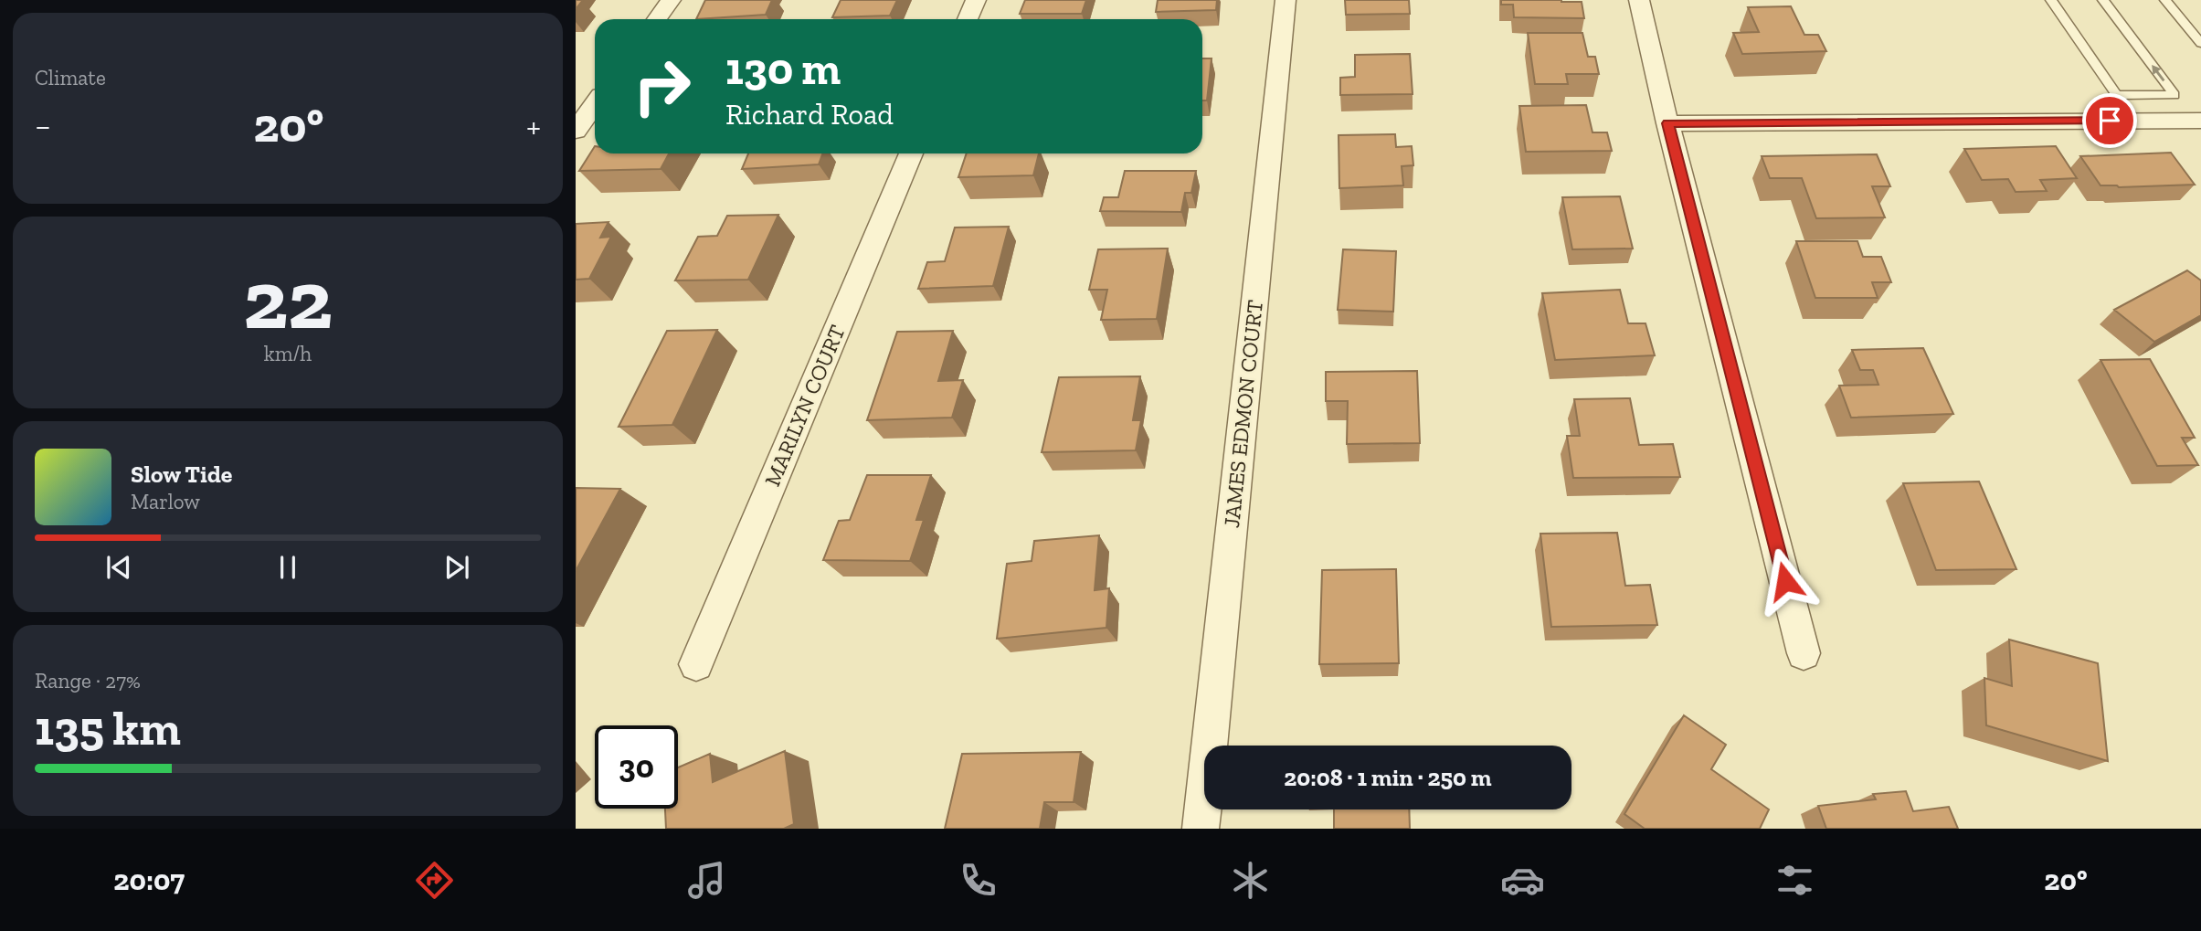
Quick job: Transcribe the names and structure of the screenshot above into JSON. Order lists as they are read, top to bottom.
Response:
{
  "streets": {
    "street": ["MARILYN COURT", "JAMES EDMON COURT"]
  },
  "page": {
    "tile": [
      "Climate",
      ["22", "km/h"],
      ["Range · 27%", "135 km"]
    ],
    "turn": ["130 m", "Richard Road"],
    "heat": ["−", "20°", "+"],
    "song": ["Slow Tide", "Marlow"],
    "limit": "30",
    "trip": "20:08 · 1 min · 250 m",
    "tabs": ["20:07", "20°"]
  }
}
